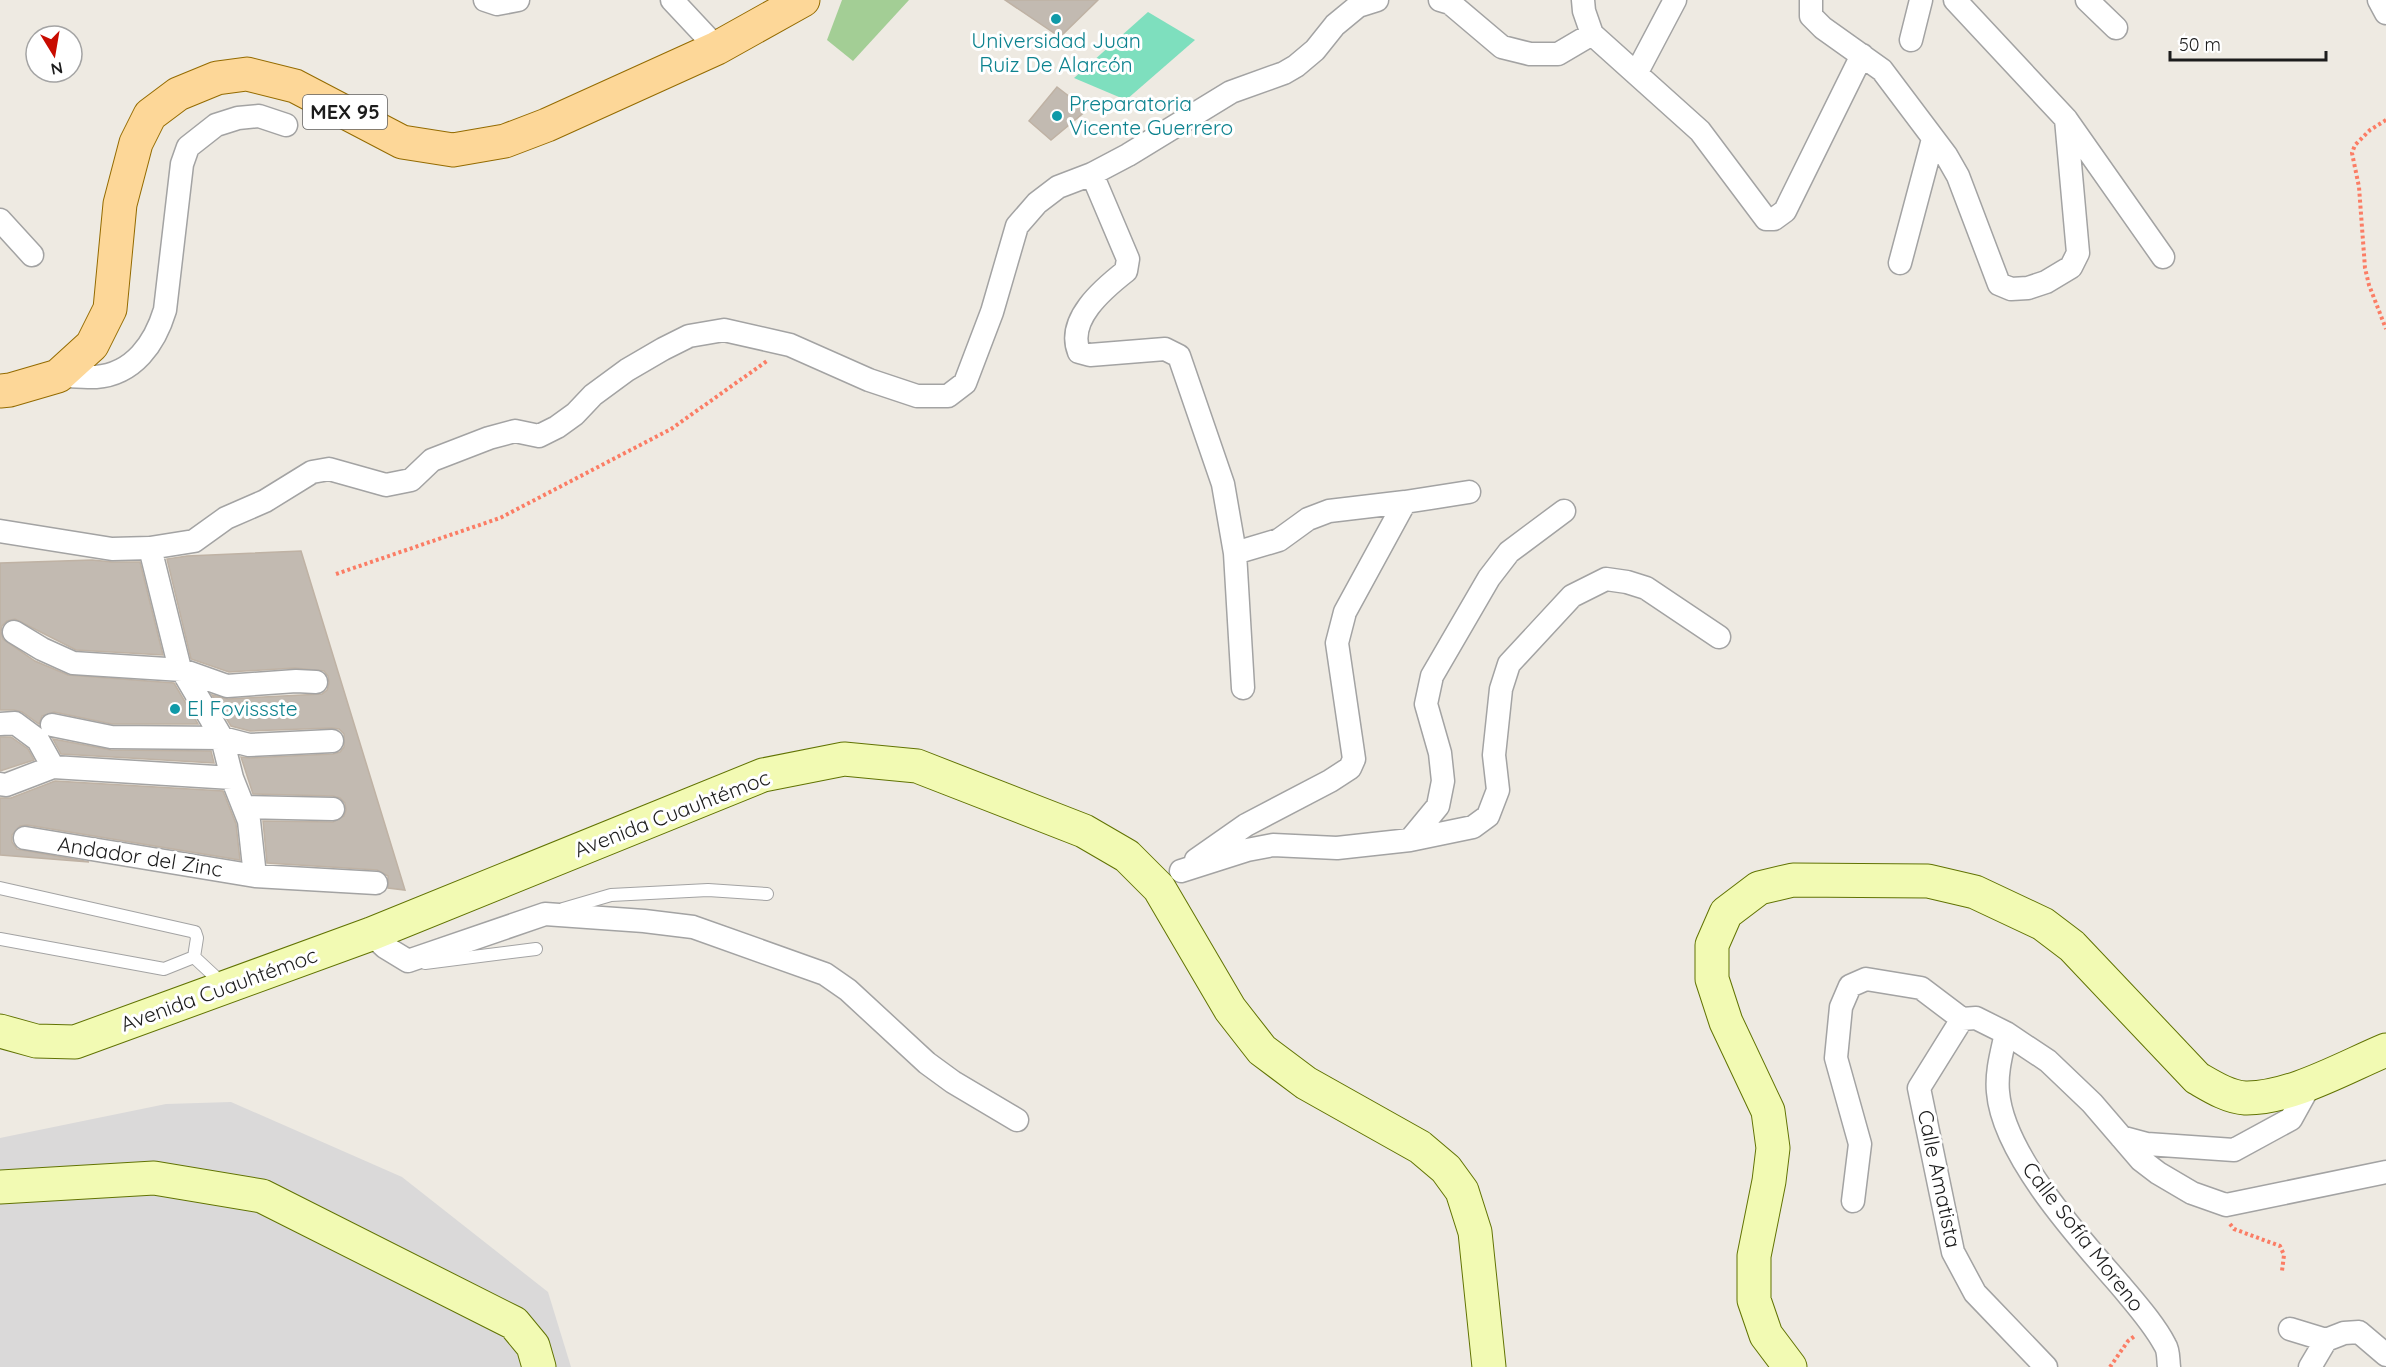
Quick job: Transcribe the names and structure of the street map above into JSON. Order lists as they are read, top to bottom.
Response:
{
  "streets": {
    "main road": ["MEX 95", "Avenida Cuauhtémoc"],
    "street": ["Andador del Zinc", "Calle Amatista", "Calle Sofía Moreno"]
  },
  "places": ["Universidad Juan Ruiz De Alarcón", "Preparatoria Vicente Guerrero", "El Fovissste"],
  "scale_bar": "50 m",
  "north": "bottom"
}
